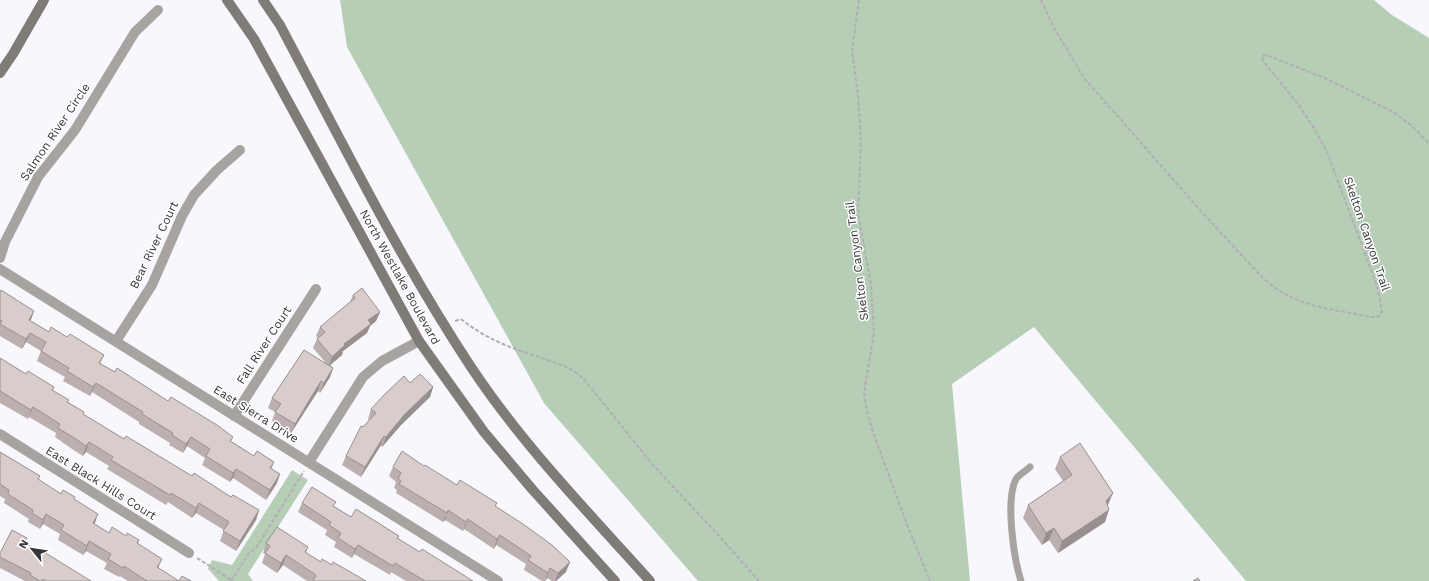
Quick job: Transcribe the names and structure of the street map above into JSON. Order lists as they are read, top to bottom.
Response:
{
  "streets": {
    "main road": ["North Westlake Boulevard"],
    "street": [
      "Salmon River Circle",
      "Bear River Court",
      "Fall River Court",
      "East Sierra Drive",
      "East Black Hills Court"
    ],
    "path": ["Skelton Canyon Trail"]
  },
  "crossings": [
    ["Bear River Court", "East Sierra Drive"],
    ["Fall River Court", "East Sierra Drive"]
  ],
  "north": "top left"
}
